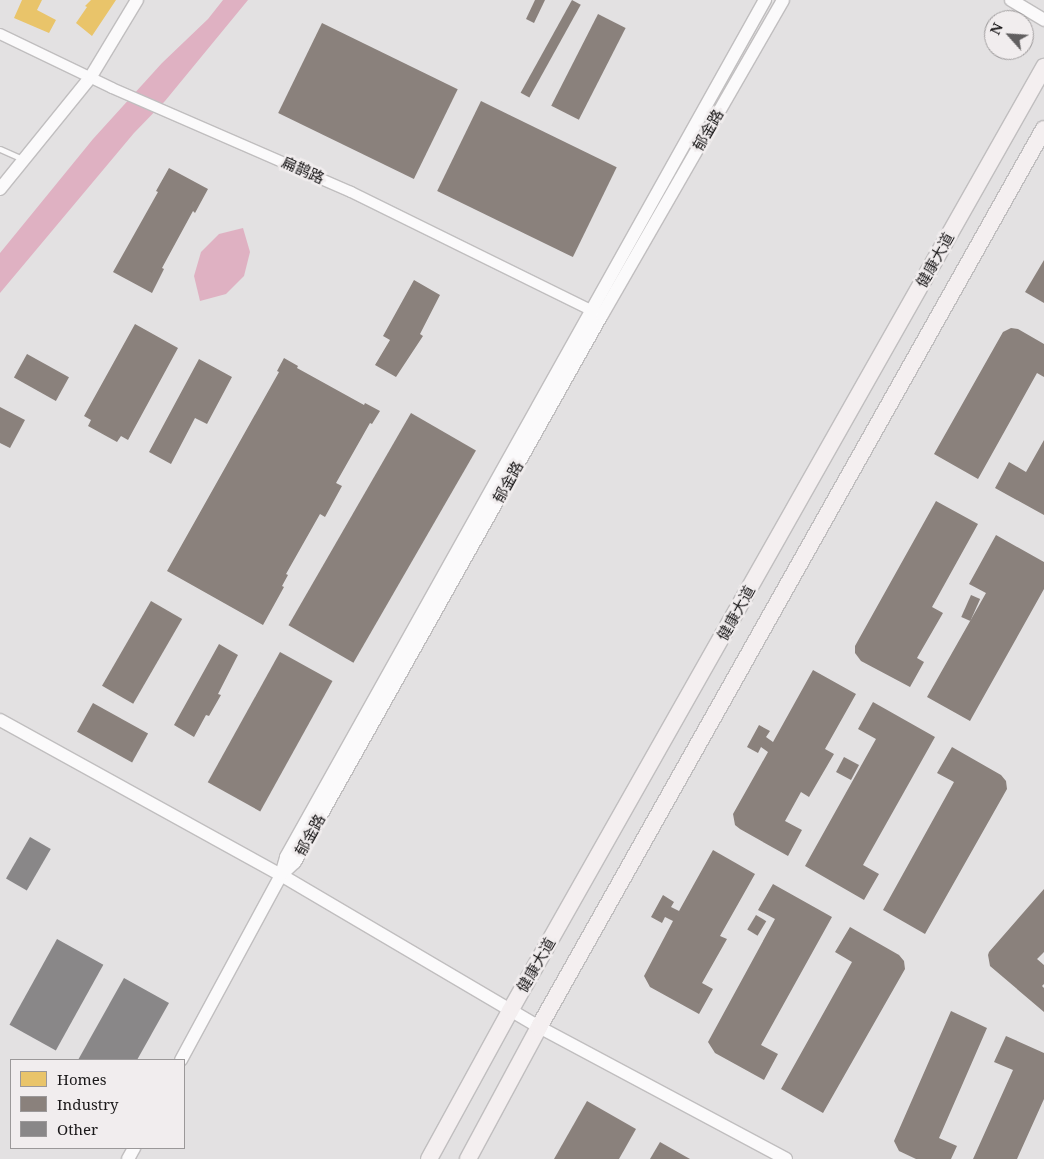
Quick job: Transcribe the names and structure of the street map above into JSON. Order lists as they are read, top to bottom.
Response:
{
  "streets": {
    "main road": ["健康大道"],
    "street": ["郁金路", "扁鹊路"]
  },
  "crossings": [
    ["郁金路", "扁鹊路"]
  ],
  "legend": ["Homes", "Industry", "Other"],
  "north": "top left"
}
